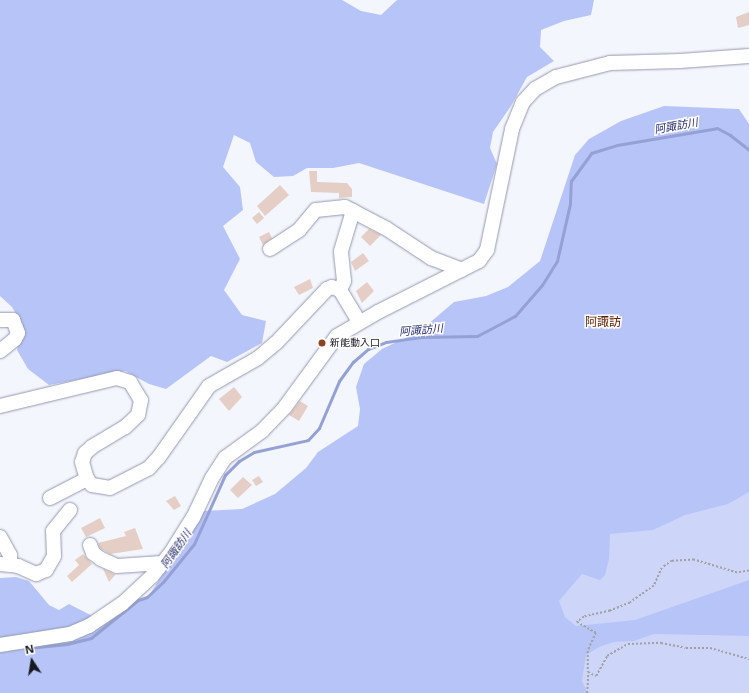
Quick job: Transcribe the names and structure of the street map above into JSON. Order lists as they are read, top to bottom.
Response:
{
  "districts": ["阿諏訪"],
  "water": ["阿諏訪川"],
  "places": ["新能動入口"],
  "north": "top"
}
